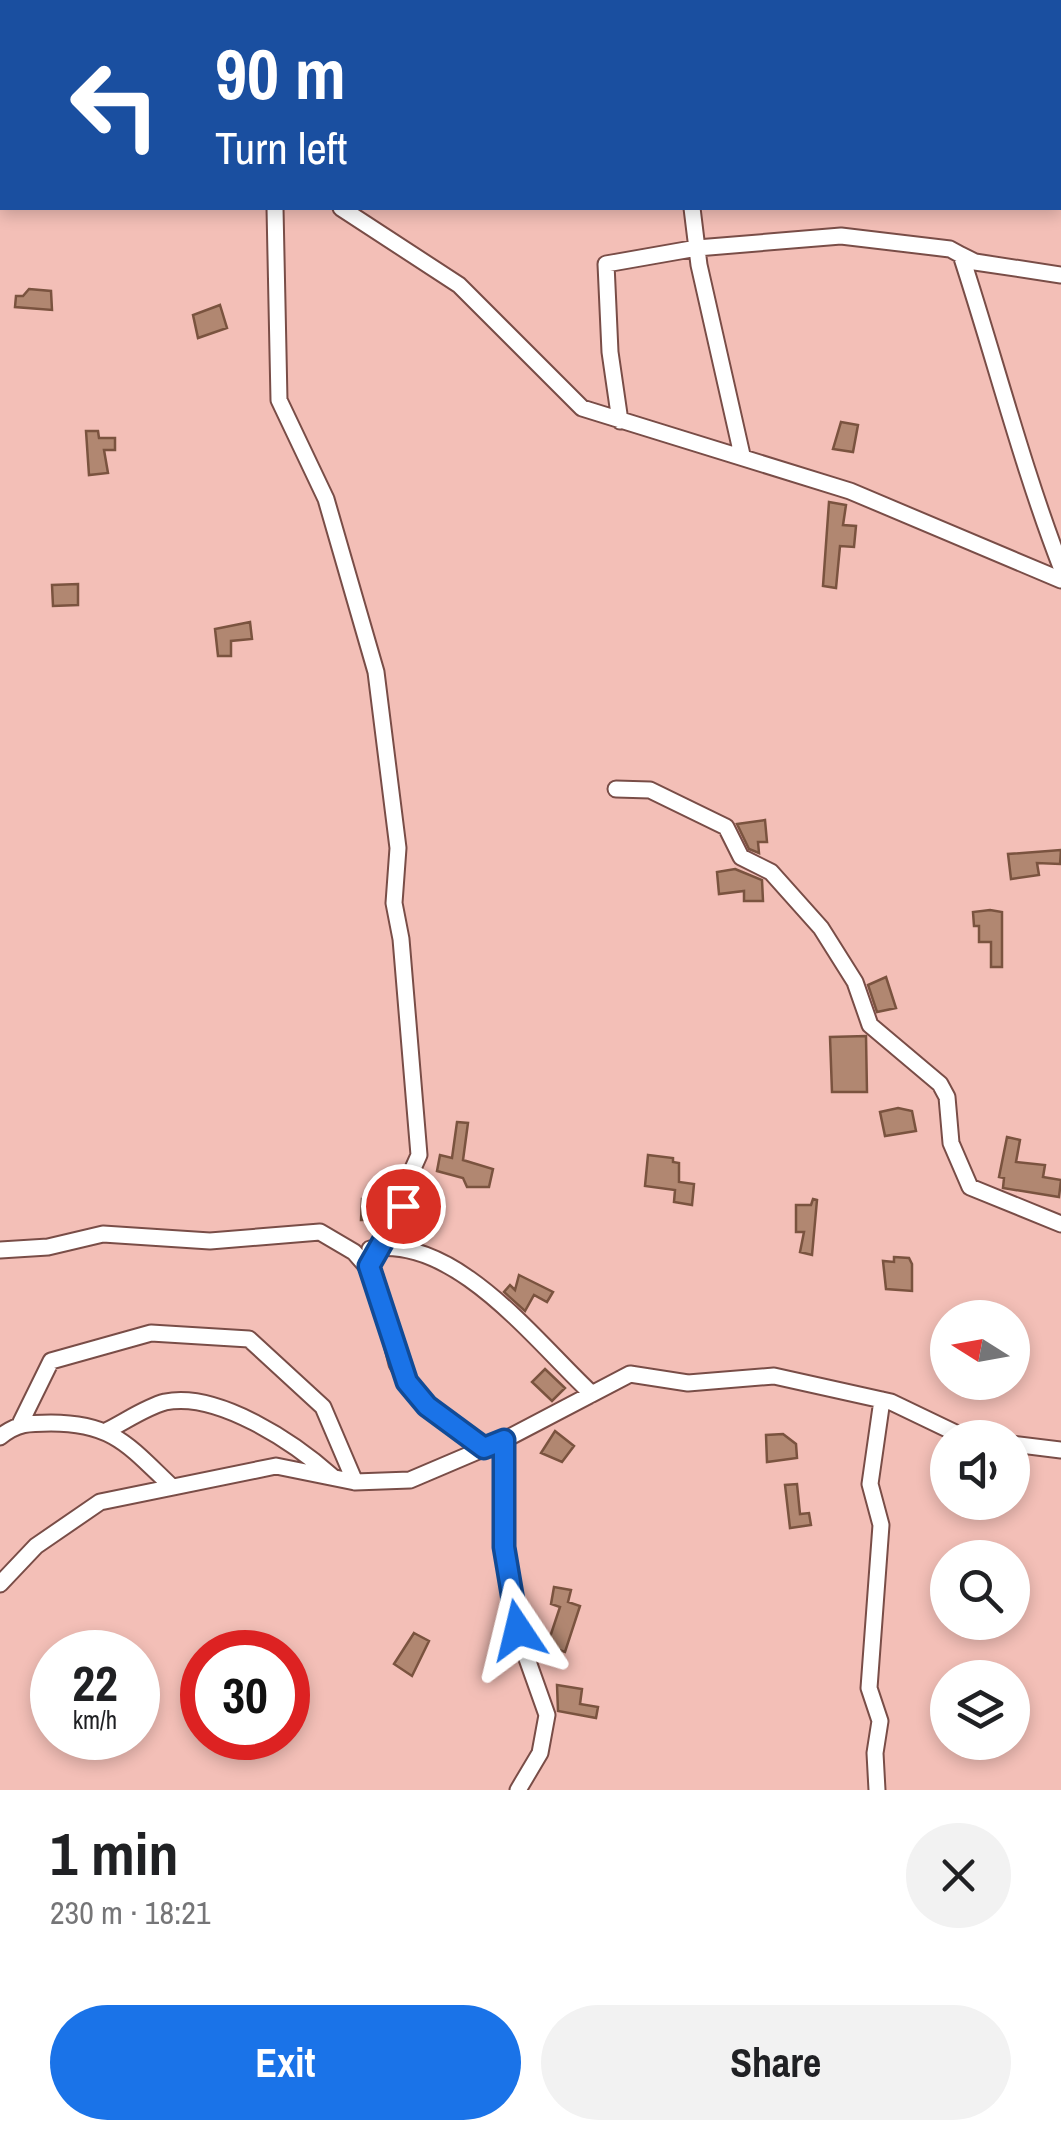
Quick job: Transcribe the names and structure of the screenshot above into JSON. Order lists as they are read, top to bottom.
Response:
{
  "north": "left",
  "page": {
    "turn": ["90 m", "Turn left"],
    "speed": "22 km/h",
    "limit": "30",
    "heading": ["1 min", "230 m · 18:21"],
    "buttons": ["Exit", "Share"]
  }
}
